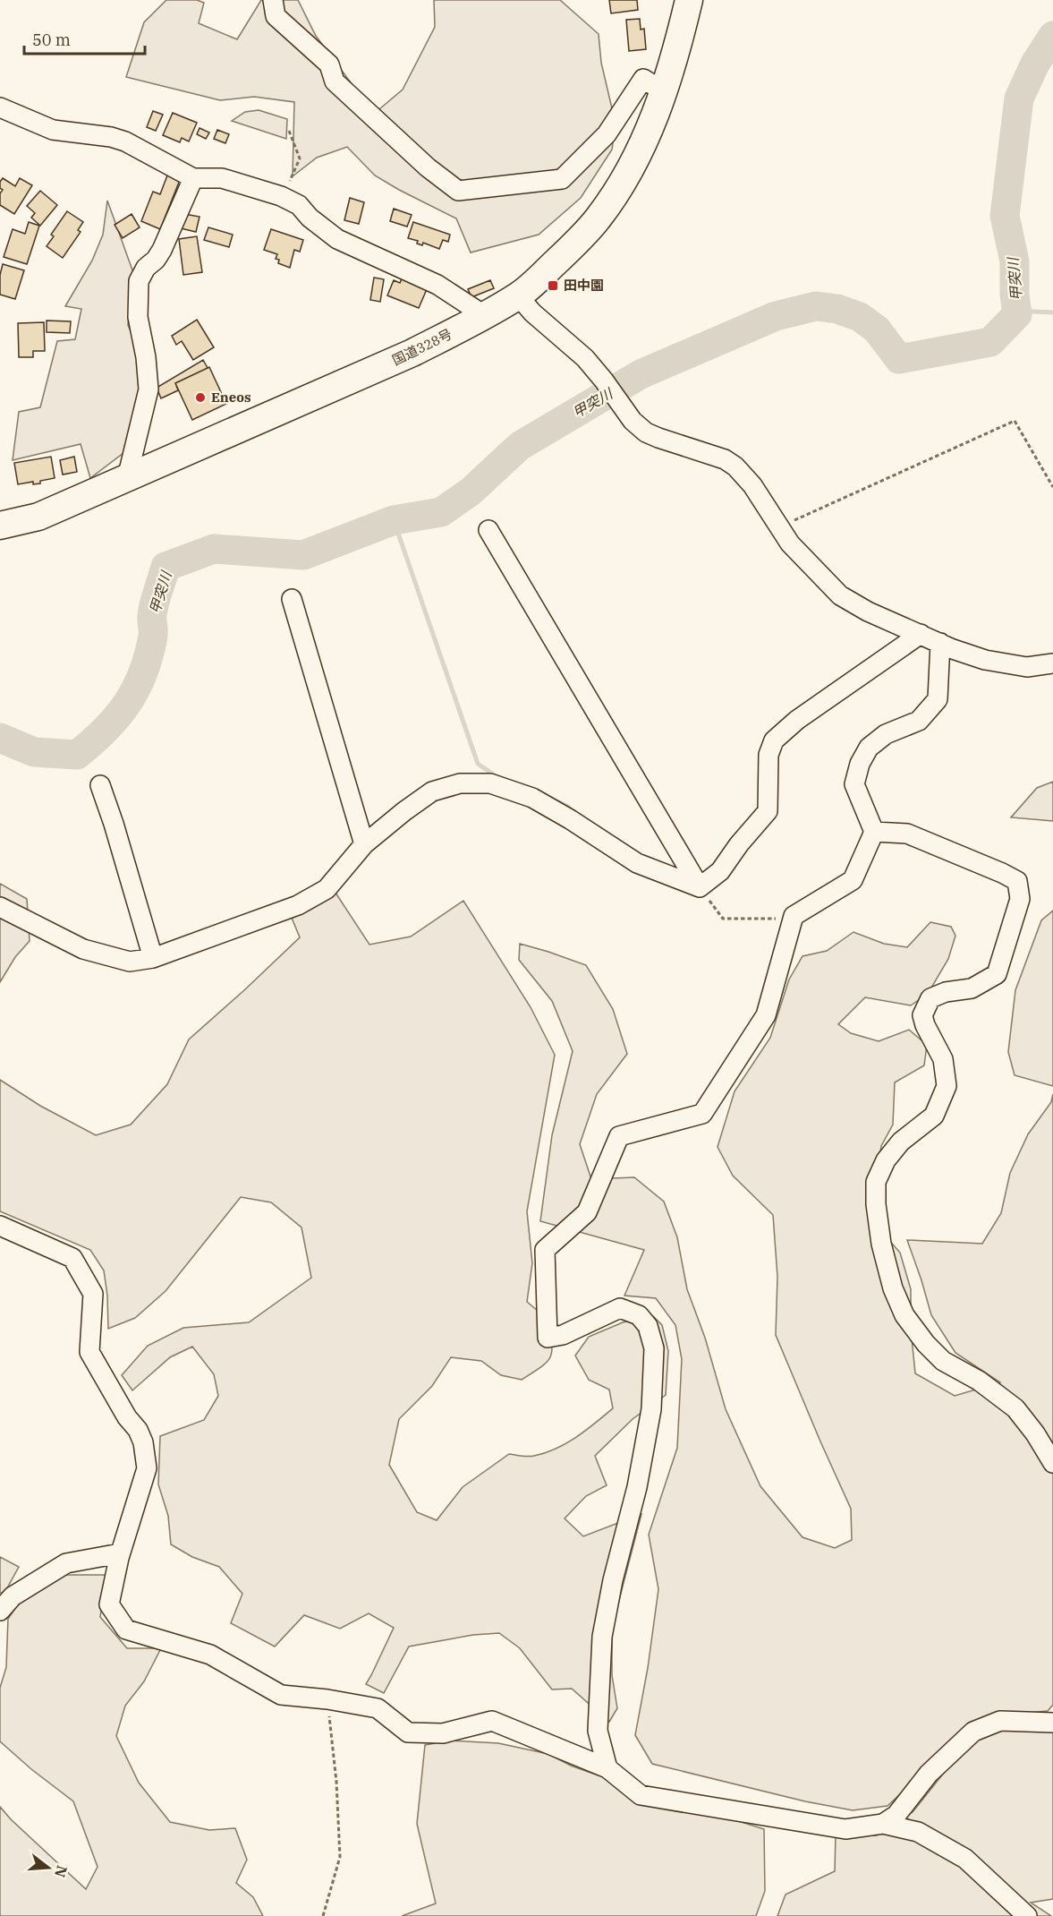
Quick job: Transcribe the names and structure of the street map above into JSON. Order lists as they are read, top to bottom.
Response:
{
  "streets": {
    "highway": ["国道328号"]
  },
  "water": ["甲突川"],
  "places": {
    "transit": ["田中園"],
    "other": ["Eneos"]
  },
  "scale_bar": "50 m",
  "north": "right"
}
